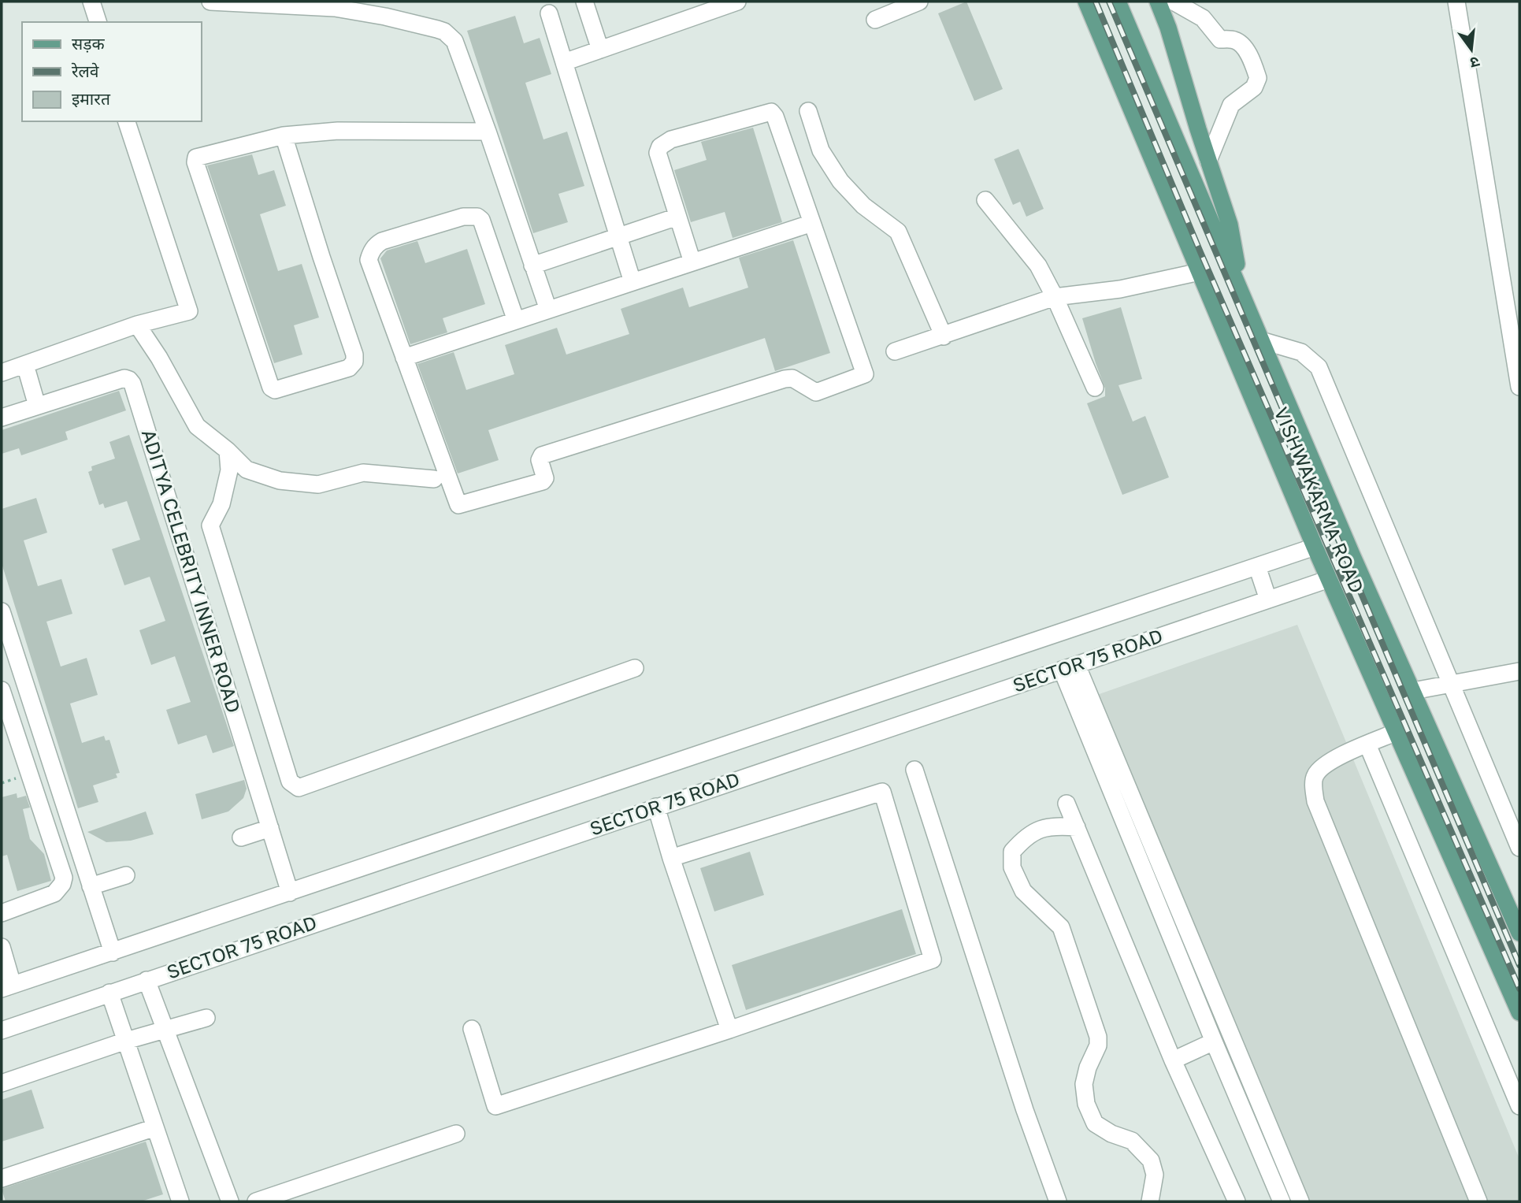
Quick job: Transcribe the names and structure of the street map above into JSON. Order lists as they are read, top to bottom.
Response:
{
  "streets": {
    "main road": ["VISHWAKARMA ROAD"],
    "street": ["ADITYA CELEBRITY INNER ROAD", "SECTOR 75 ROAD"]
  },
  "crossings": [
    ["VISHWAKARMA ROAD", "SECTOR 75 ROAD"],
    ["ADITYA CELEBRITY INNER ROAD", "SECTOR 75 ROAD"]
  ],
  "legend": ["सड़क", "रेलवे", "इमारत"],
  "north": "bottom"
}
